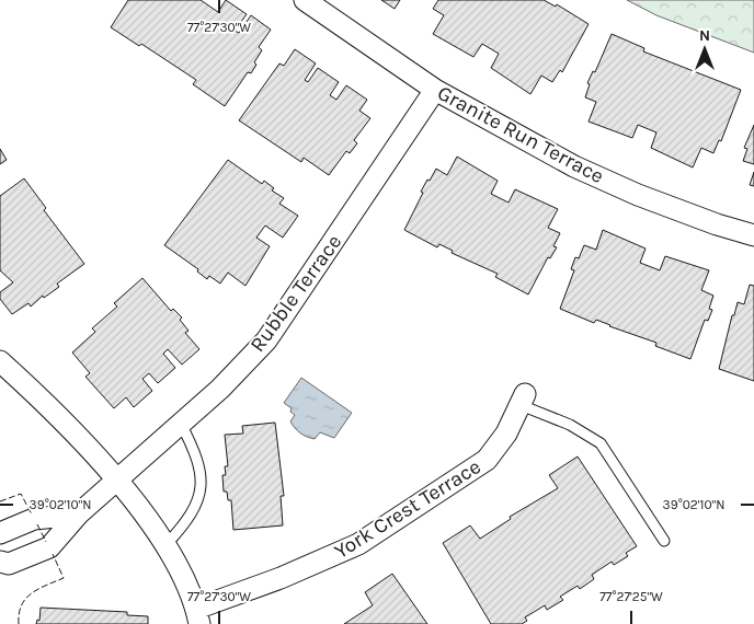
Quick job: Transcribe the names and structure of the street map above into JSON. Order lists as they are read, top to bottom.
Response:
{
  "streets": {
    "street": ["Granite Run Terrace", "Rubble Terrace", "York Crest Terrace"]
  },
  "crossings": [
    ["Granite Run Terrace", "Rubble Terrace"]
  ],
  "north": "top",
  "coordinates": ["77°27'30\"W", "39°02'10\"N", "77°27'25\"W"]
}
